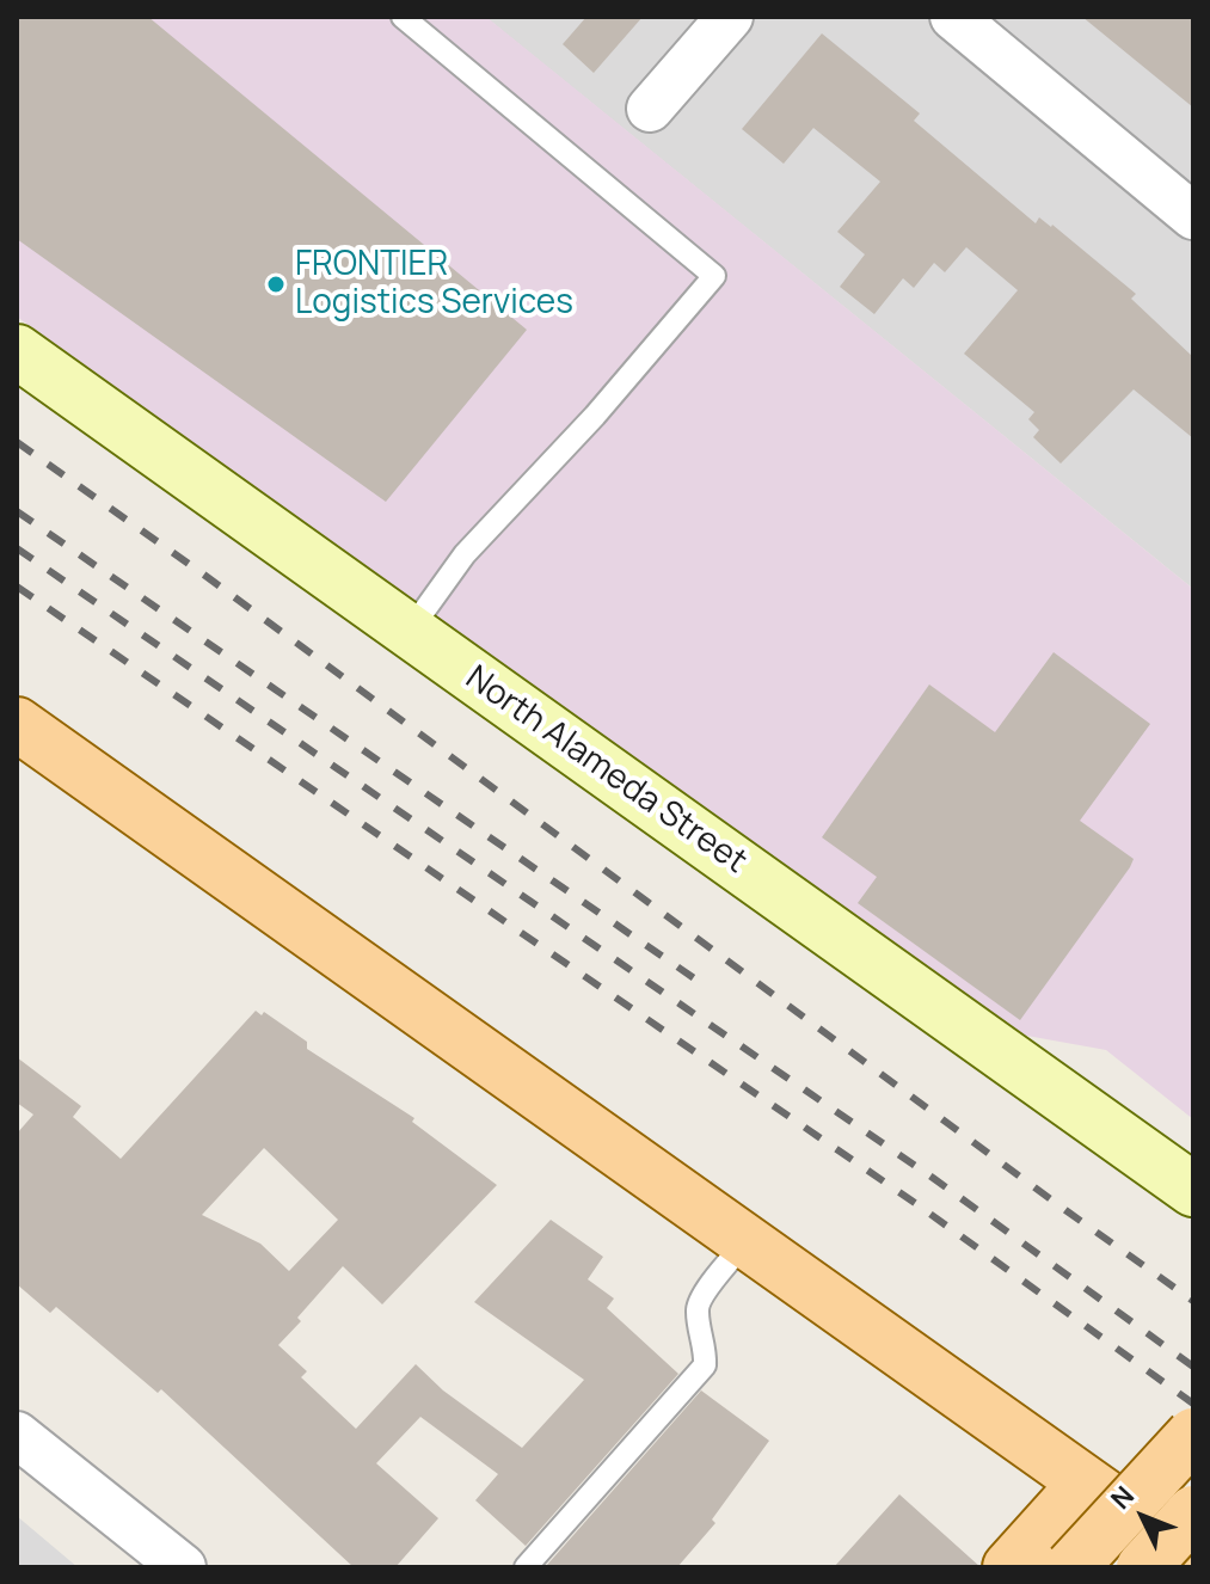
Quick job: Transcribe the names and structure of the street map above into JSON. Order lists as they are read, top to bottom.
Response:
{
  "streets": {
    "street": ["North Alameda Street"]
  },
  "places": ["FRONTIER Logistics Services"],
  "north": "top left"
}
